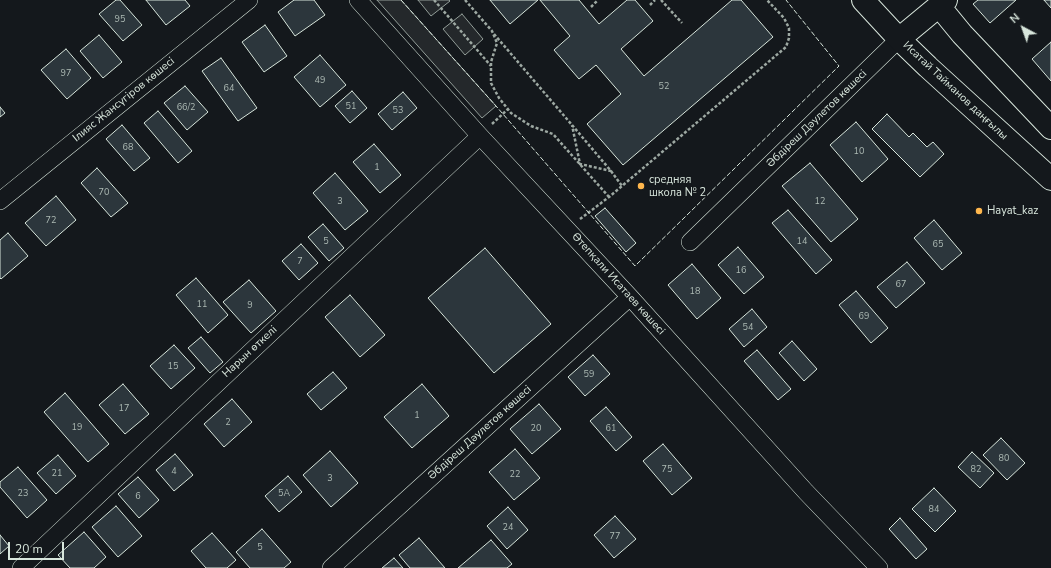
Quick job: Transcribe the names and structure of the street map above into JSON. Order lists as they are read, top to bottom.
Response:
{
  "streets": {
    "main road": ["Исатай Тайманов даңғылы", "Әбдіреш Дәулетов көшесі"],
    "street": ["Ілияс Жансүгіров көшесі", "Өтепқали Исатаев көшесі", "Нарын өткелі"]
  },
  "crossings": [
    ["Исатай Тайманов даңғылы", "Әбдіреш Дәулетов көшесі"],
    ["Әбдіреш Дәулетов көшесі", "Өтепқали Исатаев көшесі"],
    ["Өтепқали Исатаев көшесі", "Нарын өткелі"]
  ],
  "places": ["cредняя школа № 2", "Hayat_kaz"],
  "house_numbers": [
    "95",
    "97",
    "49",
    "52",
    "64",
    "51",
    "66/2",
    "53",
    "68",
    "10",
    "1",
    "70",
    "3",
    "12",
    "72",
    "5",
    "14",
    "65",
    "7",
    "16",
    "67",
    "18",
    "11",
    "9",
    "69",
    "54",
    "15",
    "59",
    "17",
    "1",
    "2",
    "19",
    "20",
    "61",
    "80",
    "75",
    "82",
    "4",
    "21",
    "22",
    "3",
    "23",
    "5А",
    "6",
    "84",
    "24",
    "77",
    "5"
  ],
  "scale_bar": "20 m",
  "north": "top left"
}
